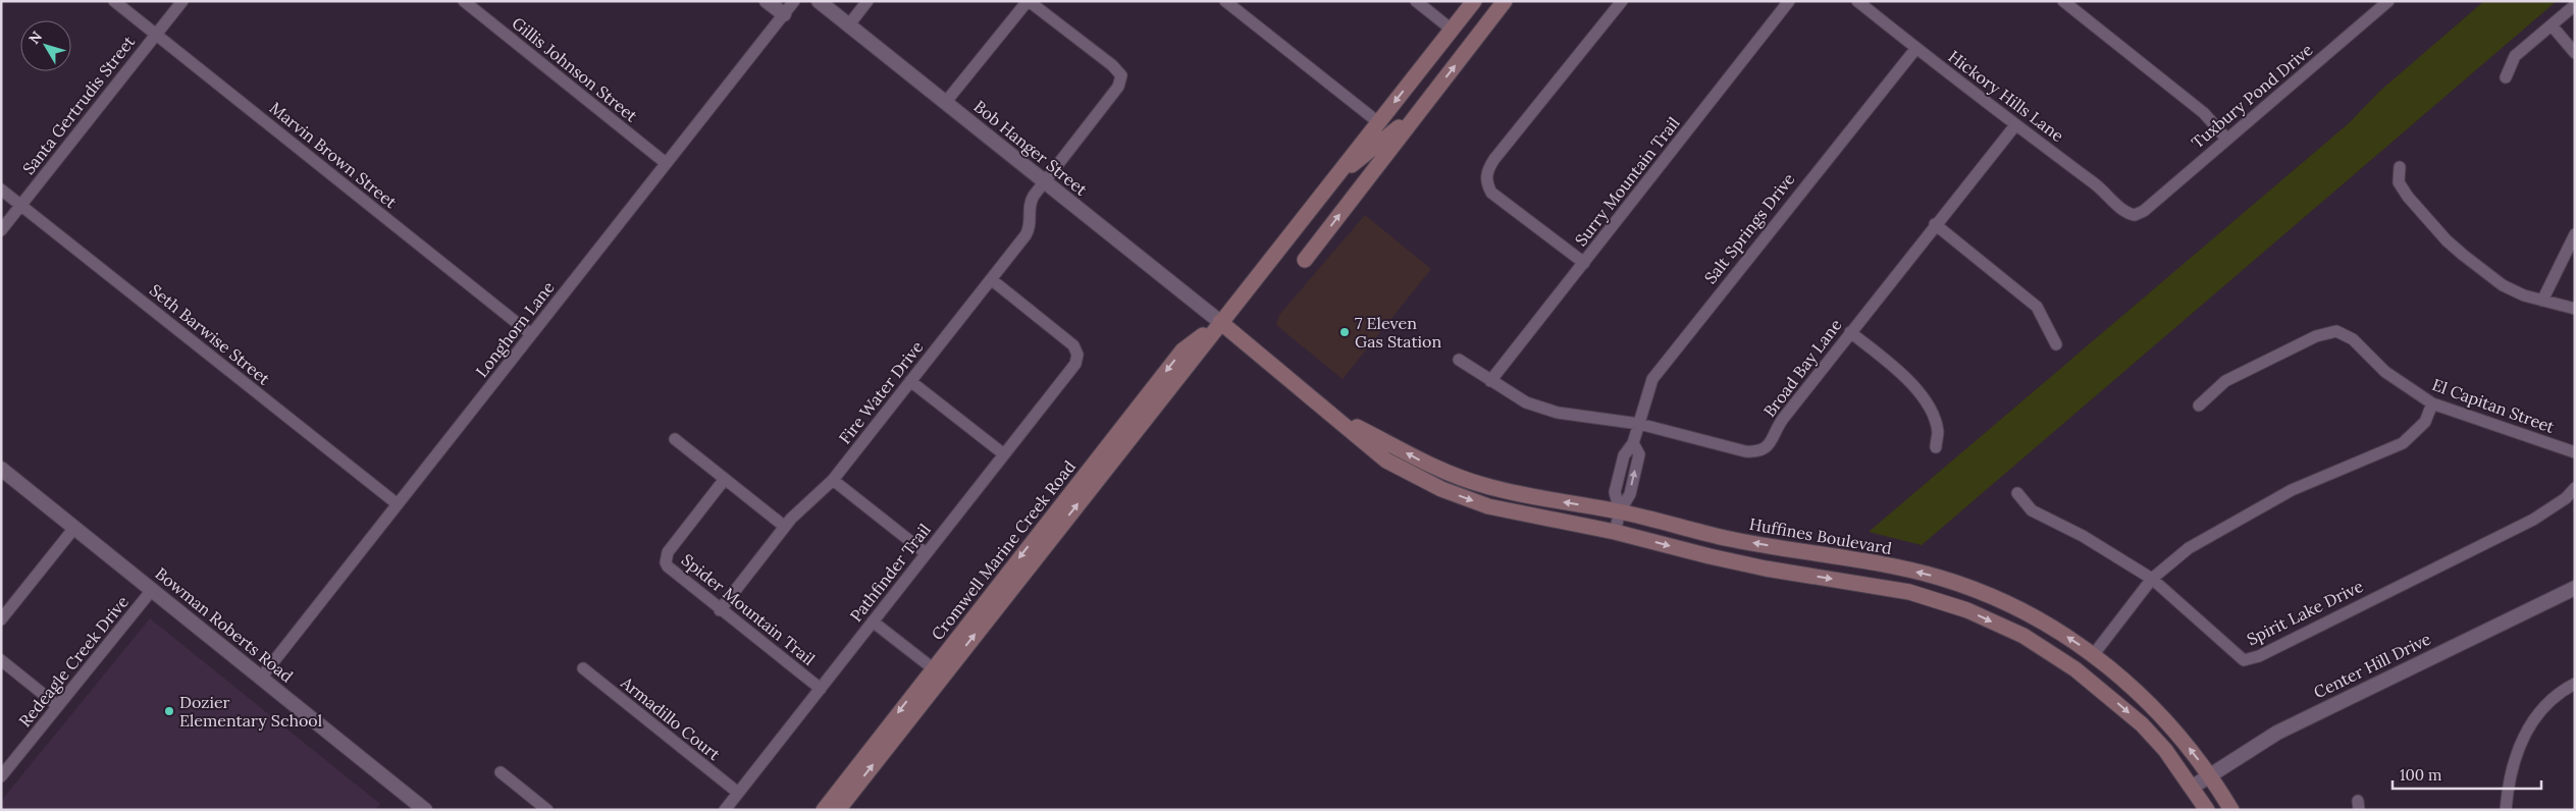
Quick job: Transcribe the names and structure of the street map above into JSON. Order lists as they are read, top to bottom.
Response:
{
  "streets": {
    "main road": ["Huffines Boulevard", "Cromwell Marine Creek Road"],
    "street": [
      "Gillis Johnson Street",
      "Hickory Hills Lane",
      "Tuxbury Pond Drive",
      "Santa Gertrudis Street",
      "Bob Hanger Street",
      "Marvin Brown Street",
      "Surry Mountain Trail",
      "Salt Springs Drive",
      "Longhorn Lane",
      "Seth Barwise Street",
      "Broad Bay Lane",
      "Fire Water Drive",
      "El Capitan Street",
      "Pathfinder Trail",
      "Spider Mountain Trail",
      "Spirit Lake Drive",
      "Bowman Roberts Road",
      "Redeagle Creek Drive",
      "Center Hill Drive",
      "Armadillo Court"
    ]
  },
  "crossings": [
    ["Gillis Johnson Street", "Longhorn Lane"],
    ["Hickory Hills Lane", "Tuxbury Pond Drive"],
    ["Hickory Hills Lane", "Salt Springs Drive"],
    ["Hickory Hills Lane", "Broad Bay Lane"],
    ["Santa Gertrudis Street", "Marvin Brown Street"],
    ["Santa Gertrudis Street", "Seth Barwise Street"],
    ["Bob Hanger Street", "Fire Water Drive"],
    ["Bob Hanger Street", "Huffines Boulevard"],
    ["Bob Hanger Street", "Cromwell Marine Creek Road"],
    ["Marvin Brown Street", "Longhorn Lane"],
    ["Surry Mountain Trail", "Broad Bay Lane"],
    ["Salt Springs Drive", "Broad Bay Lane"],
    ["Salt Springs Drive", "Huffines Boulevard"],
    ["Longhorn Lane", "Seth Barwise Street"],
    ["Longhorn Lane", "Bowman Roberts Road"],
    ["Fire Water Drive", "Pathfinder Trail"],
    ["Fire Water Drive", "Spider Mountain Trail"],
    ["Huffines Boulevard", "Cromwell Marine Creek Road"],
    ["Huffines Boulevard", "Center Hill Drive"],
    ["Pathfinder Trail", "Spider Mountain Trail"],
    ["Pathfinder Trail", "Armadillo Court"],
    ["Bowman Roberts Road", "Redeagle Creek Drive"]
  ],
  "places": ["7 Eleven Gas Station", "Dozier Elementary School"],
  "scale_bar": "100 m",
  "north": "top left"
}
